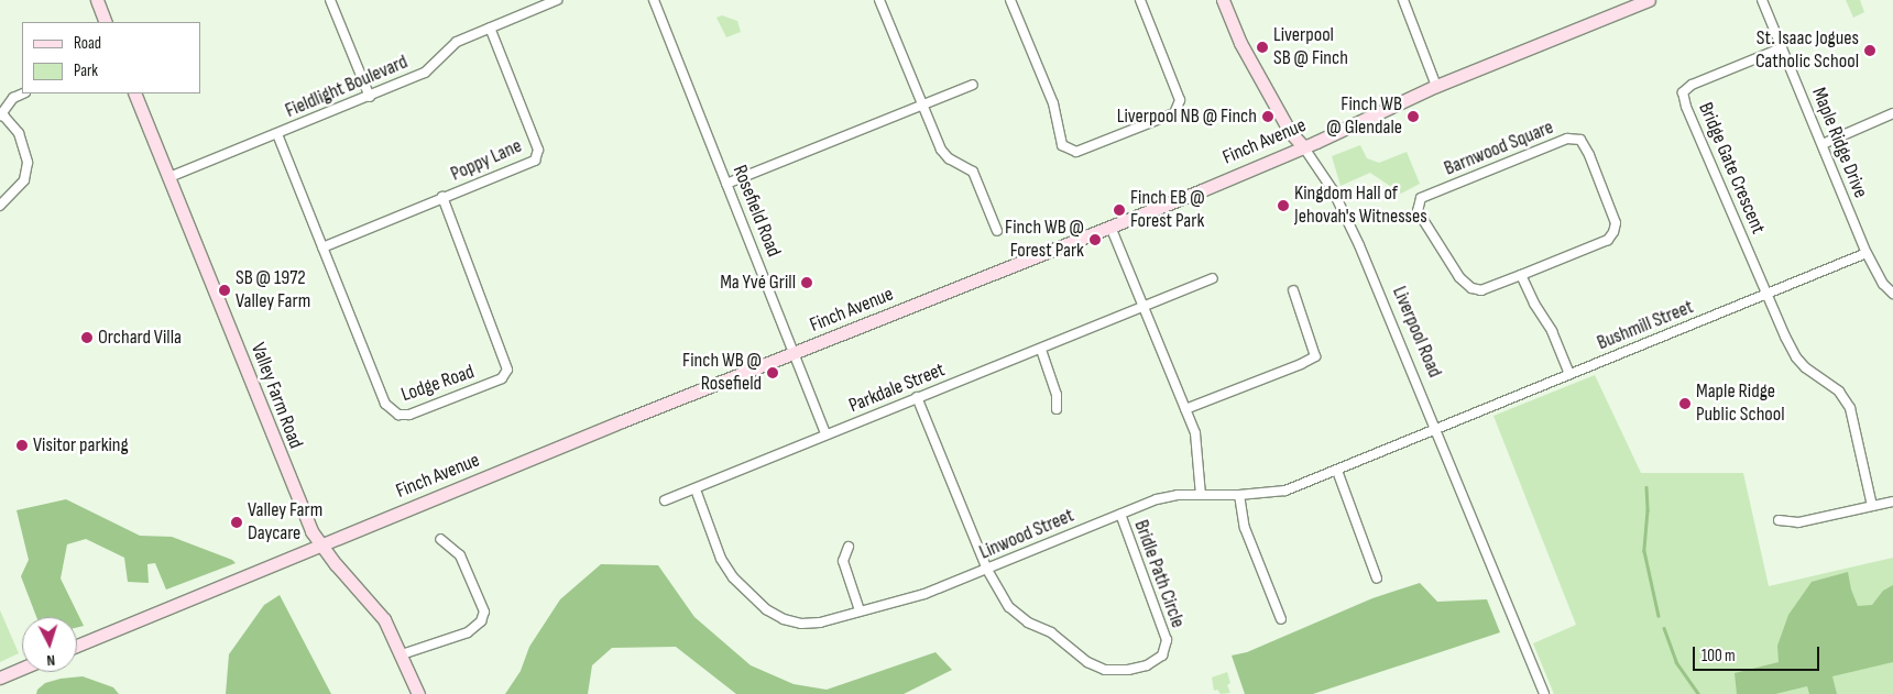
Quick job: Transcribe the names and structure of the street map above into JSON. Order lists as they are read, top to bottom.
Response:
{
  "streets": {
    "main road": ["Finch Avenue", "Liverpool Road", "Valley Farm Road"],
    "street": [
      "Fieldlight Boulevard",
      "Maple Ridge Drive",
      "Barnwood Square",
      "Poppy Lane",
      "Bridge Gate Crescent",
      "Rosefield Road",
      "Bushmill Street",
      "Lodge Road",
      "Parkdale Street",
      "Linwood Street",
      "Bridle Path Circle"
    ]
  },
  "crossings": [
    ["Fieldlight Boulevard", "Poppy Lane"],
    ["Fieldlight Boulevard", "Lodge Road"],
    ["Fieldlight Boulevard", "Valley Farm Road"],
    ["Finch Avenue", "Rosefield Road"],
    ["Finch Avenue", "Liverpool Road"],
    ["Finch Avenue", "Valley Farm Road"],
    ["Maple Ridge Drive", "Bridge Gate Crescent"],
    ["Maple Ridge Drive", "Bushmill Street"],
    ["Poppy Lane", "Lodge Road"],
    ["Bridge Gate Crescent", "Bushmill Street"],
    ["Rosefield Road", "Parkdale Street"],
    ["Bushmill Street", "Liverpool Road"],
    ["Bushmill Street", "Linwood Street"],
    ["Liverpool Road", "Linwood Street"],
    ["Parkdale Street", "Linwood Street"],
    ["Parkdale Street", "Bridle Path Circle"],
    ["Linwood Street", "Bridle Path Circle"]
  ],
  "places": [
    "Liverpool SB @ Finch",
    "St. Isaac Jogues Catholic School",
    "Liverpool NB @ Finch",
    "Finch WB @ Glendale",
    "Kingdom Hall of Jehovah's Witnesses",
    "Finch EB @ Forest Park",
    "Finch WB @ Forest Park",
    "Ma Yvé Grill",
    "SB @ 1972 Valley Farm",
    "Orchard Villa",
    "Finch WB @ Rosefield",
    "Maple Ridge Public School",
    "Visitor parking",
    "Valley Farm Daycare"
  ],
  "legend": ["Road", "Park"],
  "scale_bar": "100 m",
  "north": "bottom"
}
